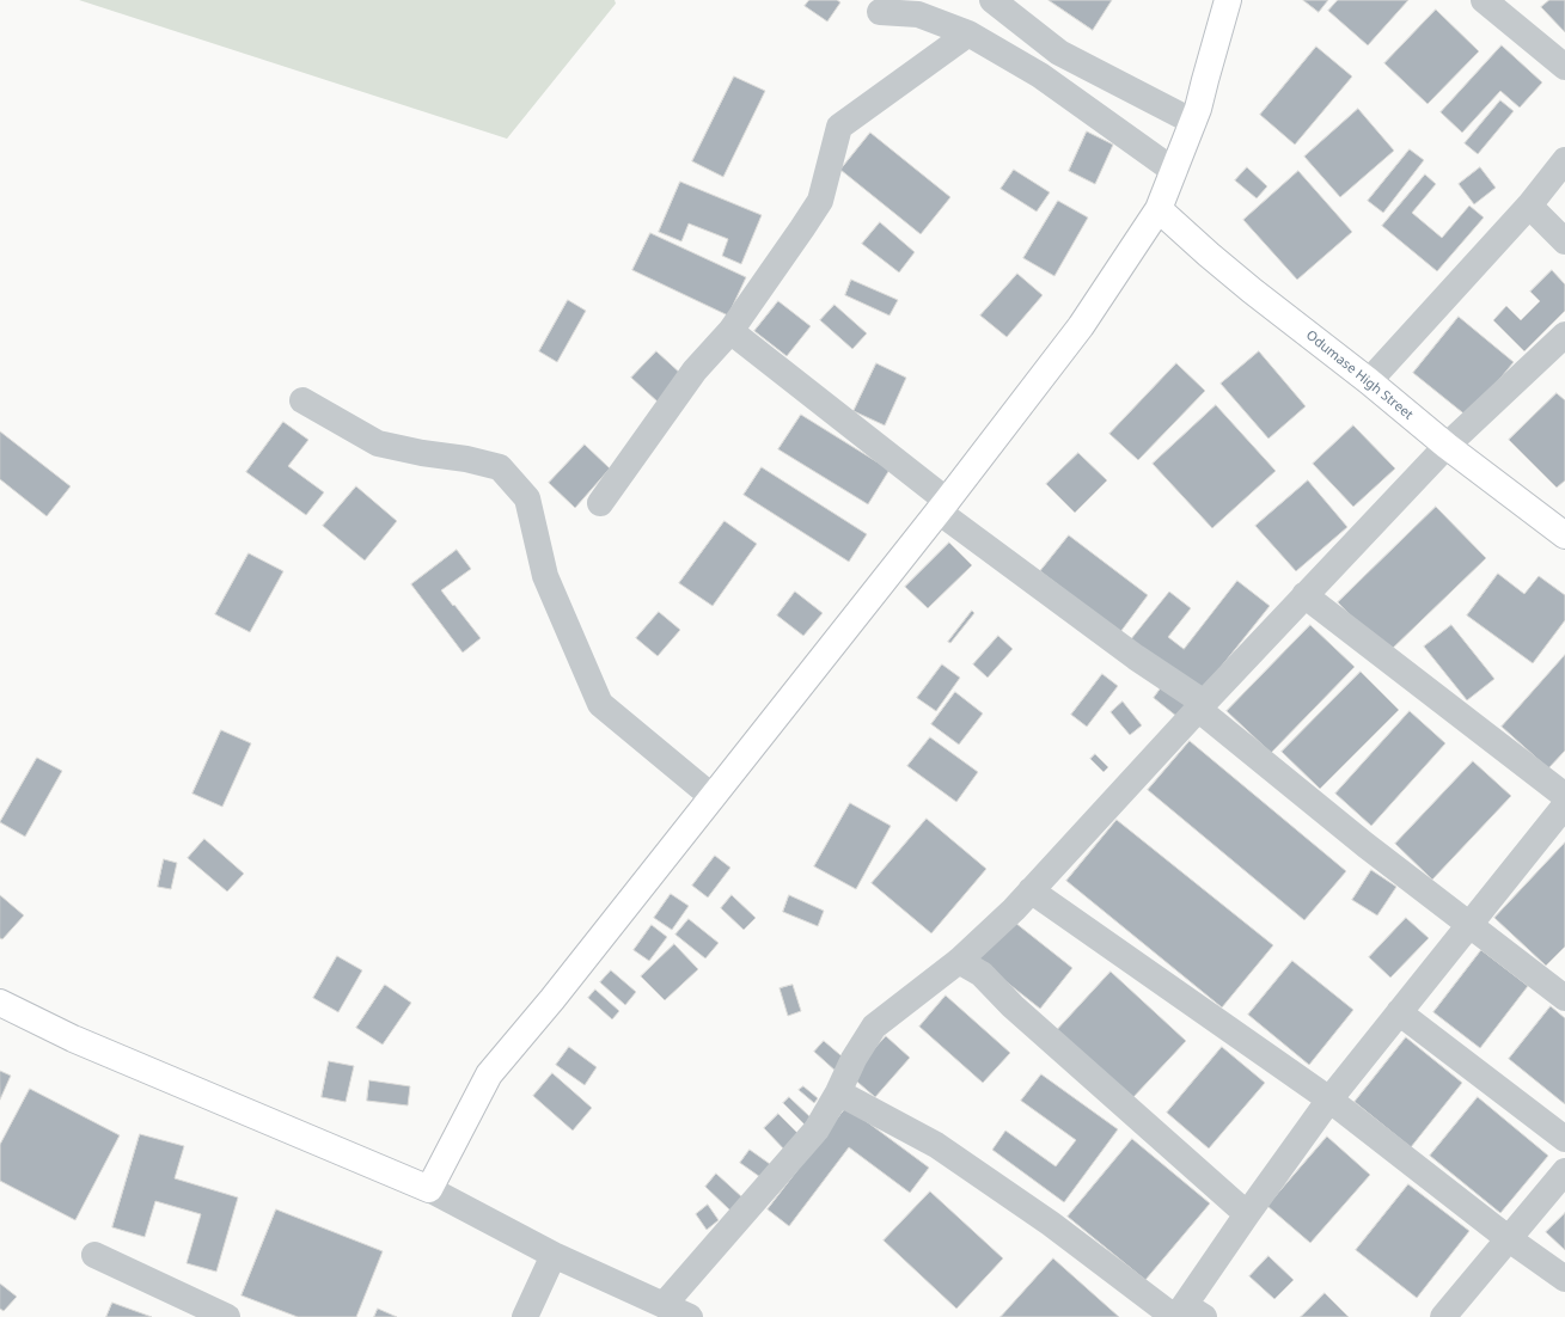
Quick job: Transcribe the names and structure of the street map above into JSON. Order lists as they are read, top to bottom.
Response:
{
  "streets": {
    "street": ["Odumase High Street"]
  }
}
